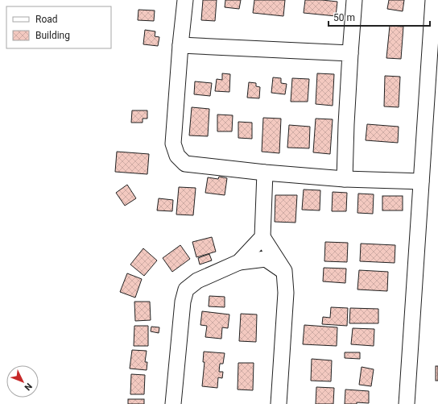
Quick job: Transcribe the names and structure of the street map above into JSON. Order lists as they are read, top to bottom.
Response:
{
  "legend": ["Road", "Building"],
  "scale_bar": "50 m",
  "north": "bottom right"
}
